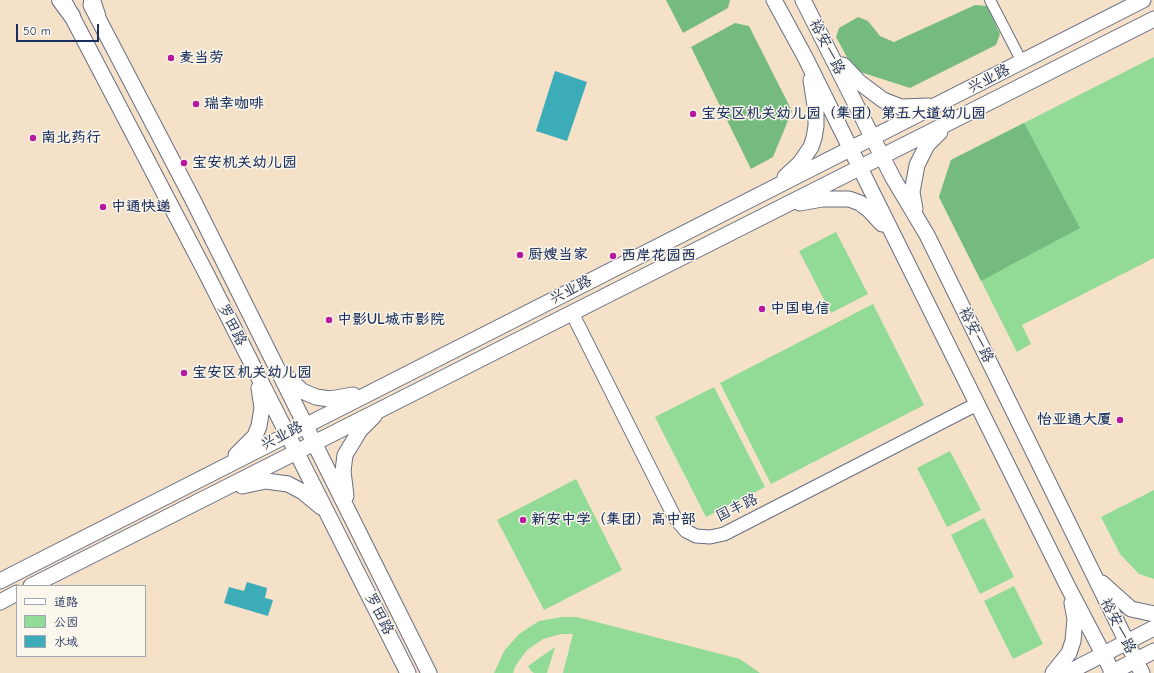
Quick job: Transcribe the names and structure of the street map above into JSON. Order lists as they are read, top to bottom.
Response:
{
  "streets": {
    "main road": ["裕安一路", "兴业路", "罗田路"],
    "street": ["国丰路"]
  },
  "crossings": [
    ["裕安一路", "兴业路"],
    ["裕安一路", "国丰路"],
    ["兴业路", "罗田路"],
    ["兴业路", "国丰路"]
  ],
  "places": [
    "麦当劳",
    "瑞幸咖啡",
    "宝安区机关幼儿园（集团）第五大道幼儿园",
    "南北药行",
    "宝安机关幼儿园",
    "中通快递",
    "厨嫂当家",
    "西岸花园西",
    "中国电信",
    "中影UL城市影院",
    "宝安区机关幼儿园",
    "怡亚通大厦",
    "新安中学（集团）高中部"
  ],
  "legend": ["道路", "公园", "水域"],
  "scale_bar": "50 m"
}
